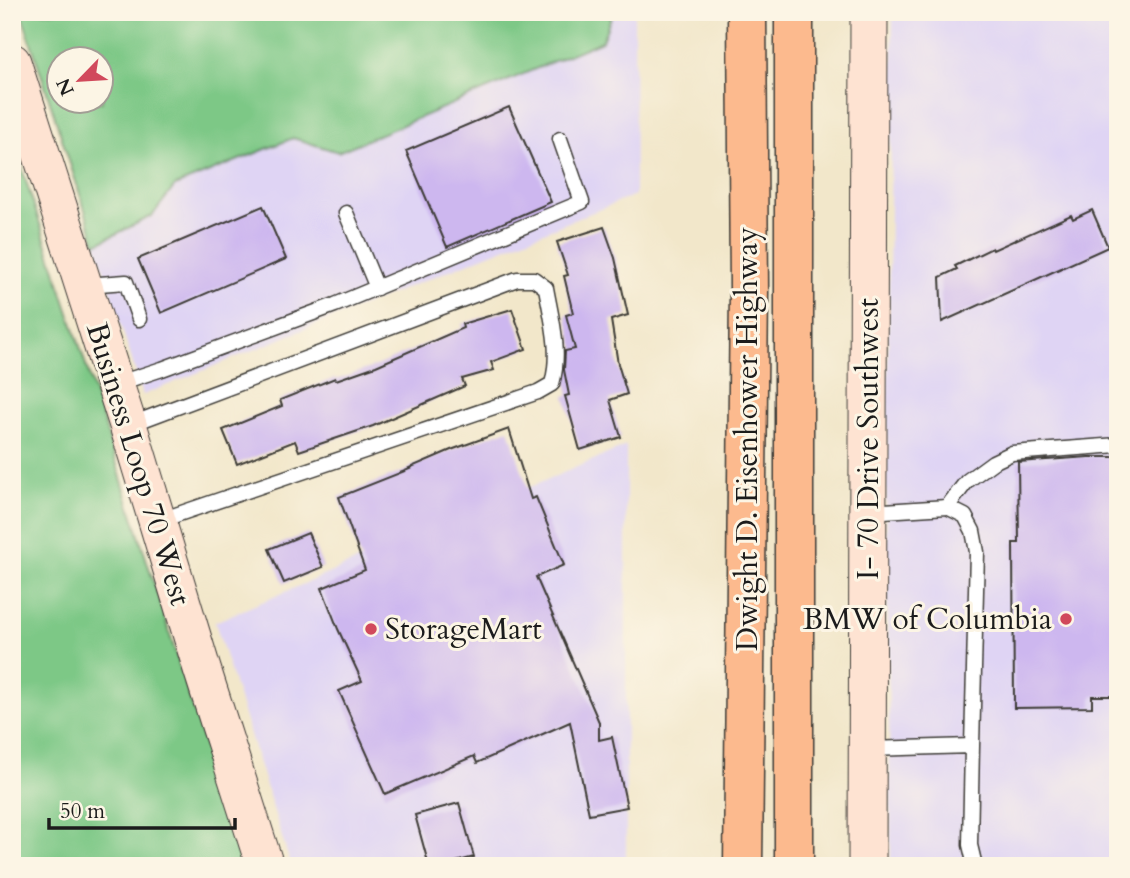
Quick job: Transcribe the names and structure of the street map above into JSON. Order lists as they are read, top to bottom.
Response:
{
  "streets": {
    "highway": ["Dwight D. Eisenhower Highway"],
    "street": ["I- 70 Drive Southwest", "Business Loop 70 West"]
  },
  "places": ["BMW of Columbia", "StorageMart"],
  "scale_bar": "50 m",
  "north": "bottom left"
}
